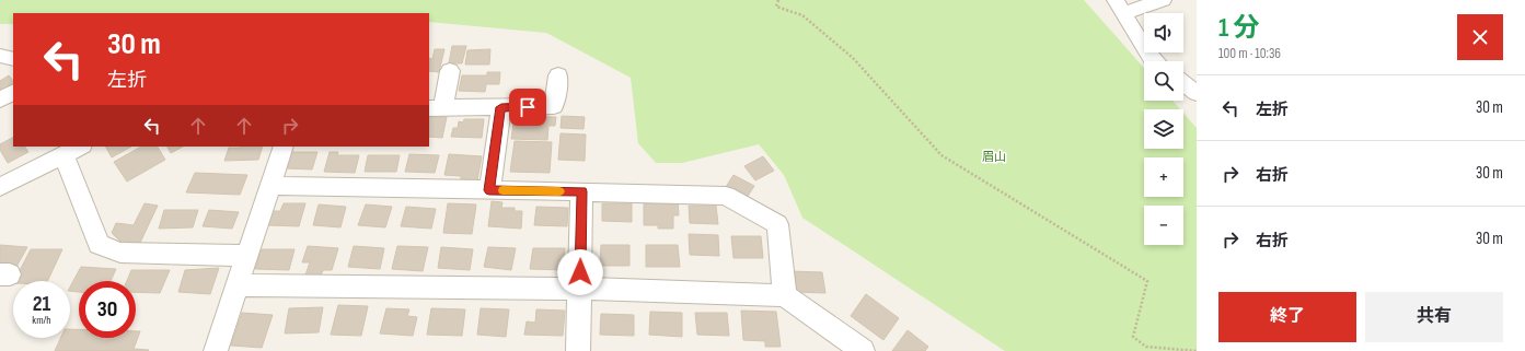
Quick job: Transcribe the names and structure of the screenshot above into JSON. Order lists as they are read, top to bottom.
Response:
{
  "parks": ["眉山"],
  "page": {
    "heading": ["1 分", "100 m · 10:36"],
    "map_buttons": ["+", "−"],
    "turn": ["30 m", "左折"],
    "list": [
      {
        "name": "左折",
        "value": "30 m"
      },
      {
        "name": "右折",
        "value": "30 m"
      },
      {
        "name": "右折",
        "value": "30 m"
      }
    ],
    "speed": "21 km/h",
    "limit": "30",
    "buttons": ["終了", "共有"]
  }
}
